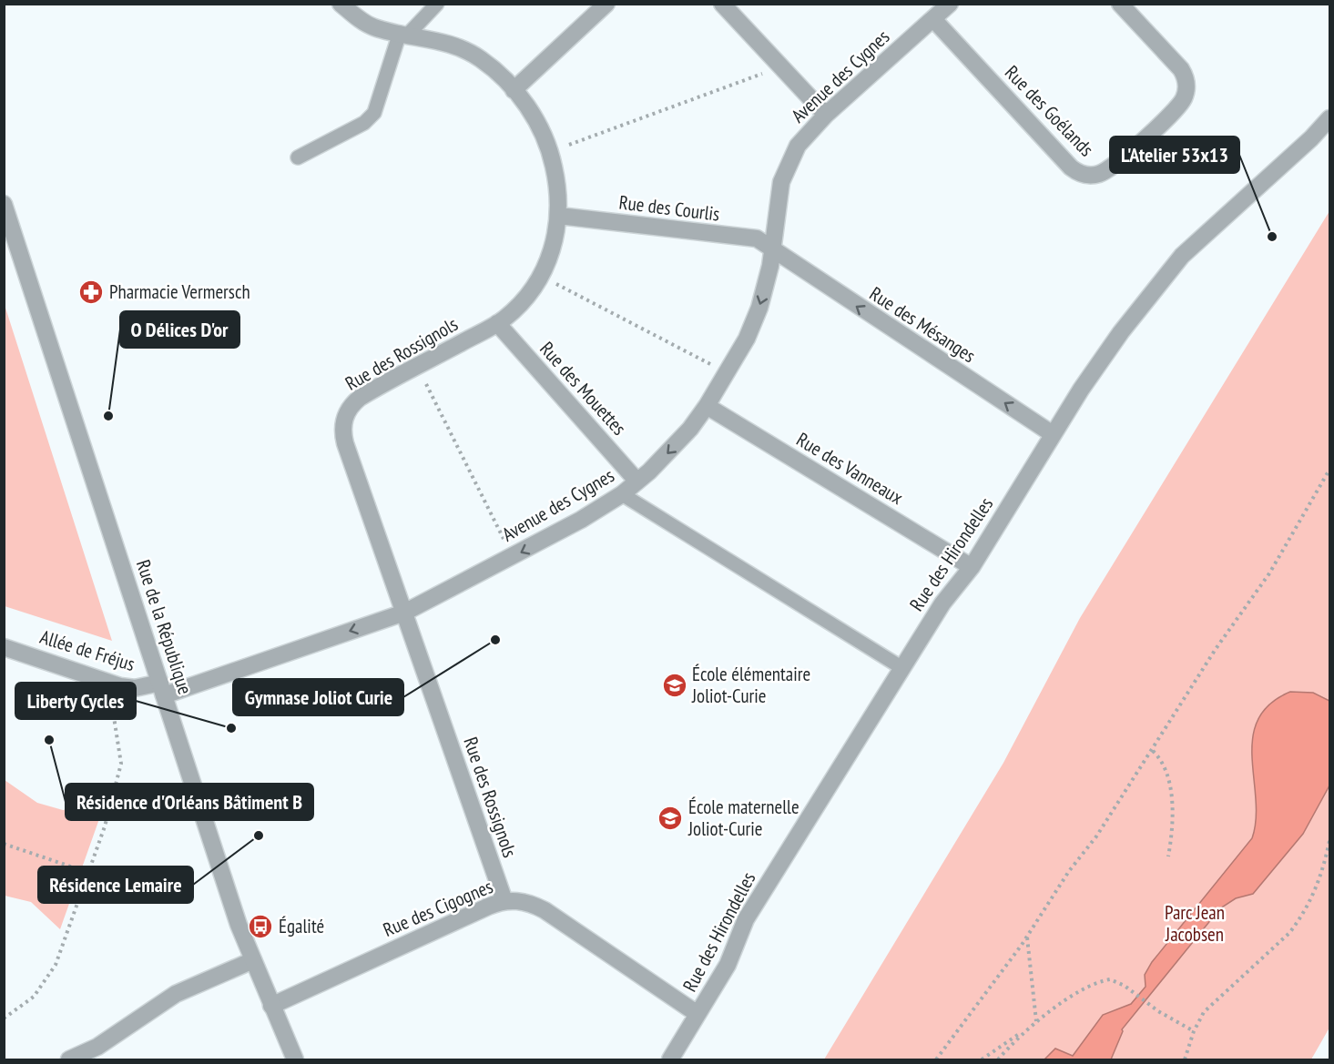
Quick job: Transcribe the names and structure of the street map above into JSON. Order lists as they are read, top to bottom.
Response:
{
  "streets": {
    "street": [
      "Avenue des Cygnes",
      "Rue des Goélands",
      "Rue des Courlis",
      "Rue des Mésanges",
      "Rue des Rossignols",
      "Rue des Mouettes",
      "Rue des Vanneaux",
      "Rue des Hirondelles",
      "Rue de la République",
      "Allée de Fréjus",
      "Rue des Cigognes"
    ]
  },
  "crossings": [
    ["Avenue des Cygnes", "Rue des Goélands"],
    ["Avenue des Cygnes", "Rue des Courlis"],
    ["Avenue des Cygnes", "Rue des Mésanges"],
    ["Avenue des Cygnes", "Rue des Rossignols"],
    ["Avenue des Cygnes", "Rue des Mouettes"],
    ["Avenue des Cygnes", "Rue des Vanneaux"],
    ["Avenue des Cygnes", "Rue de la République"],
    ["Avenue des Cygnes", "Allée de Fréjus"],
    ["Rue des Courlis", "Rue des Mésanges"],
    ["Rue des Courlis", "Rue des Rossignols"],
    ["Rue des Mésanges", "Rue des Hirondelles"],
    ["Rue des Rossignols", "Rue des Mouettes"],
    ["Rue des Rossignols", "Rue des Cigognes"],
    ["Rue des Vanneaux", "Rue des Hirondelles"],
    ["Rue des Hirondelles", "Rue des Cigognes"],
    ["Rue de la République", "Allée de Fréjus"],
    ["Rue de la République", "Rue des Cigognes"]
  ],
  "one_way": ["Avenue des Cygnes", "Rue des Mésanges"],
  "parks": ["Parc Jean Jacobsen"],
  "places": {
    "other": [
      "L'Atelier 53x13",
      "O Délices D'or",
      "Gymnase Joliot Curie",
      "Liberty Cycles",
      "Résidence d'Orléans Bâtiment B",
      "Résidence Lemaire"
    ],
    "pharmacy": ["Pharmacie Vermersch"],
    "school or university": ["École élémentaire Joliot-Curie", "École maternelle Joliot-Curie"],
    "bus stop": ["Égalité"]
  }
}
